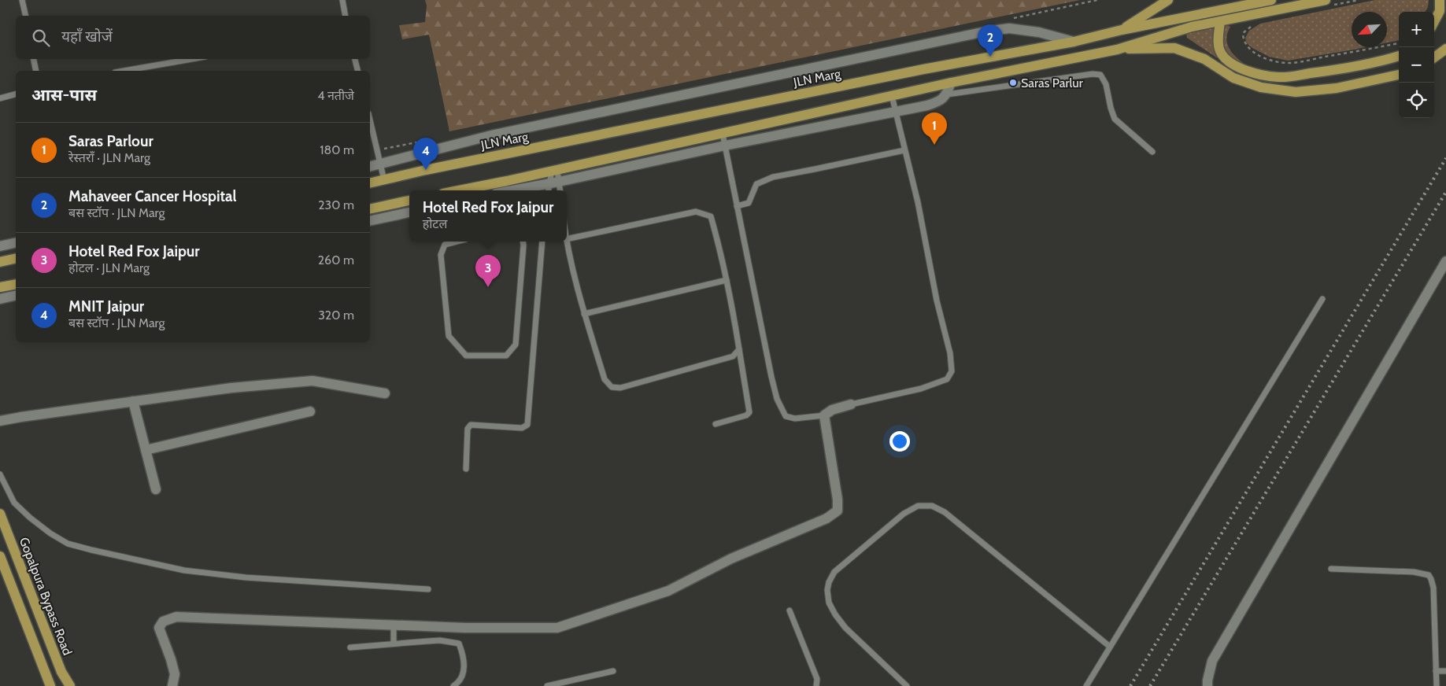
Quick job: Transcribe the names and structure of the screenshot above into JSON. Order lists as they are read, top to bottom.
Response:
{
  "streets": {
    "main road": ["JLN Marg", "Gopalpura Bypass Road"]
  },
  "places": ["Saras Parlur"],
  "north": "bottom left",
  "page": {
    "map_buttons": ["+", "−"],
    "search": "यहाँ खोजें",
    "pins": [
      "2",
      "1",
      "4",
      "3"
    ],
    "heading": ["आस-पास", "4 नतीजे"],
    "list": [
      {
        "mark": "1",
        "name": "Saras Parlour",
        "note": "रेस्तराँ · JLN Marg",
        "value": "180 m"
      },
      {
        "mark": "2",
        "name": "Mahaveer Cancer Hospital",
        "note": "बस स्टॉप · JLN Marg",
        "value": "230 m"
      },
      {
        "mark": "3",
        "name": "Hotel Red Fox Jaipur",
        "note": "होटल · JLN Marg",
        "value": "260 m"
      },
      {
        "mark": "4",
        "name": "MNIT Jaipur",
        "note": "बस स्टॉप · JLN Marg",
        "value": "320 m"
      }
    ],
    "popup": ["Hotel Red Fox Jaipur", "होटल"]
  }
}
